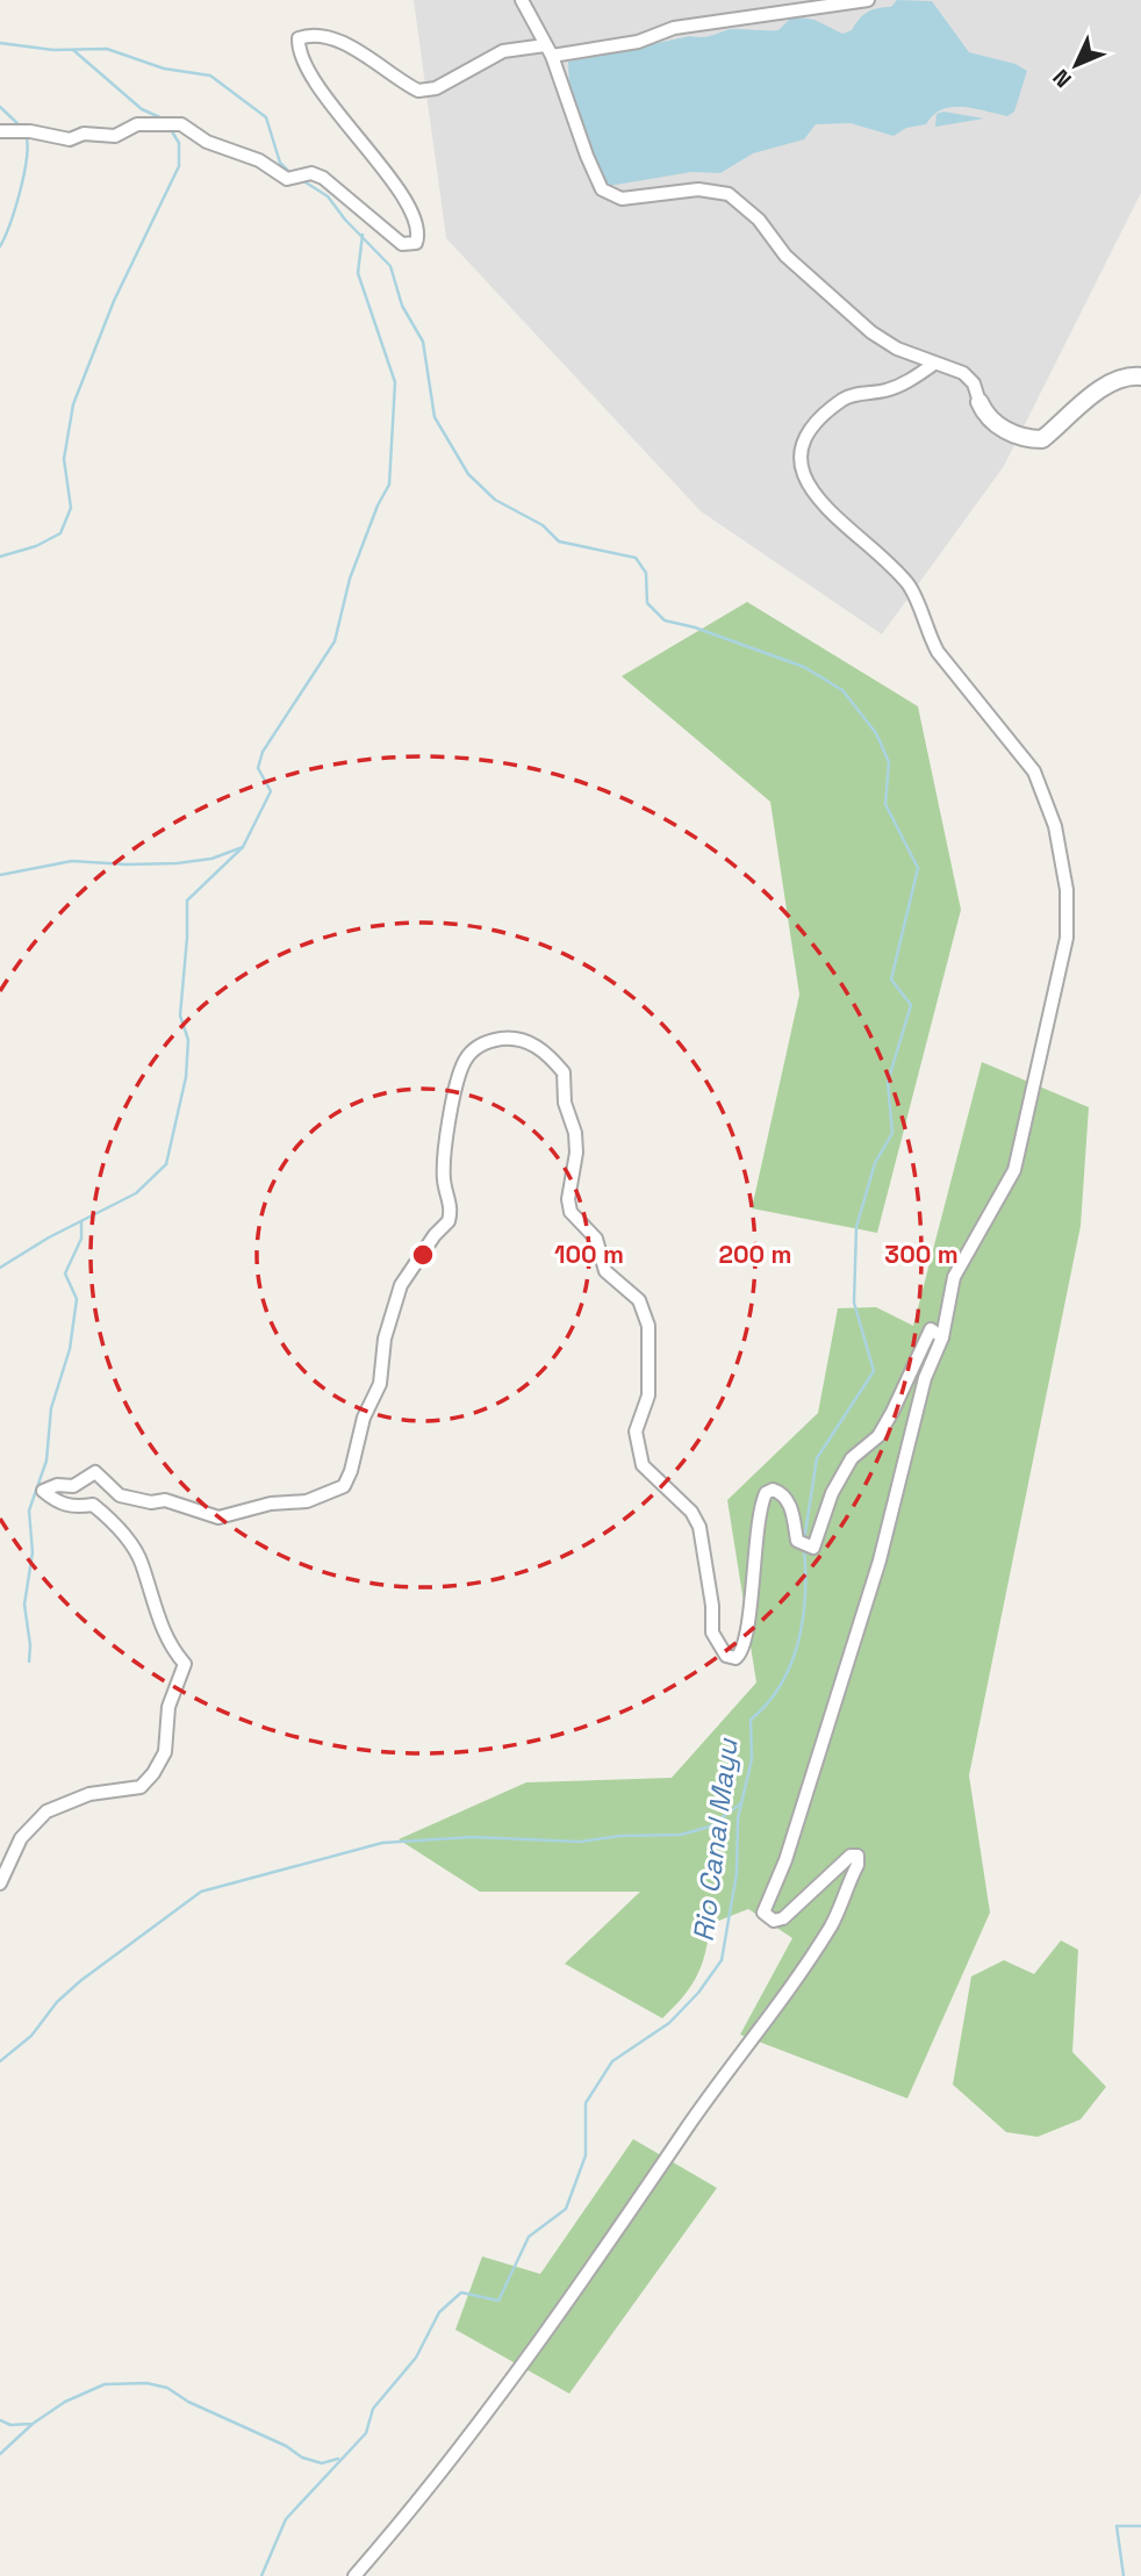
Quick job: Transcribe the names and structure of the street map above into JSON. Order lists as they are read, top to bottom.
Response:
{
  "water": ["Rio Canal Mayu"],
  "north": "bottom left",
  "rings": ["100 m", "200 m", "300 m"]
}
